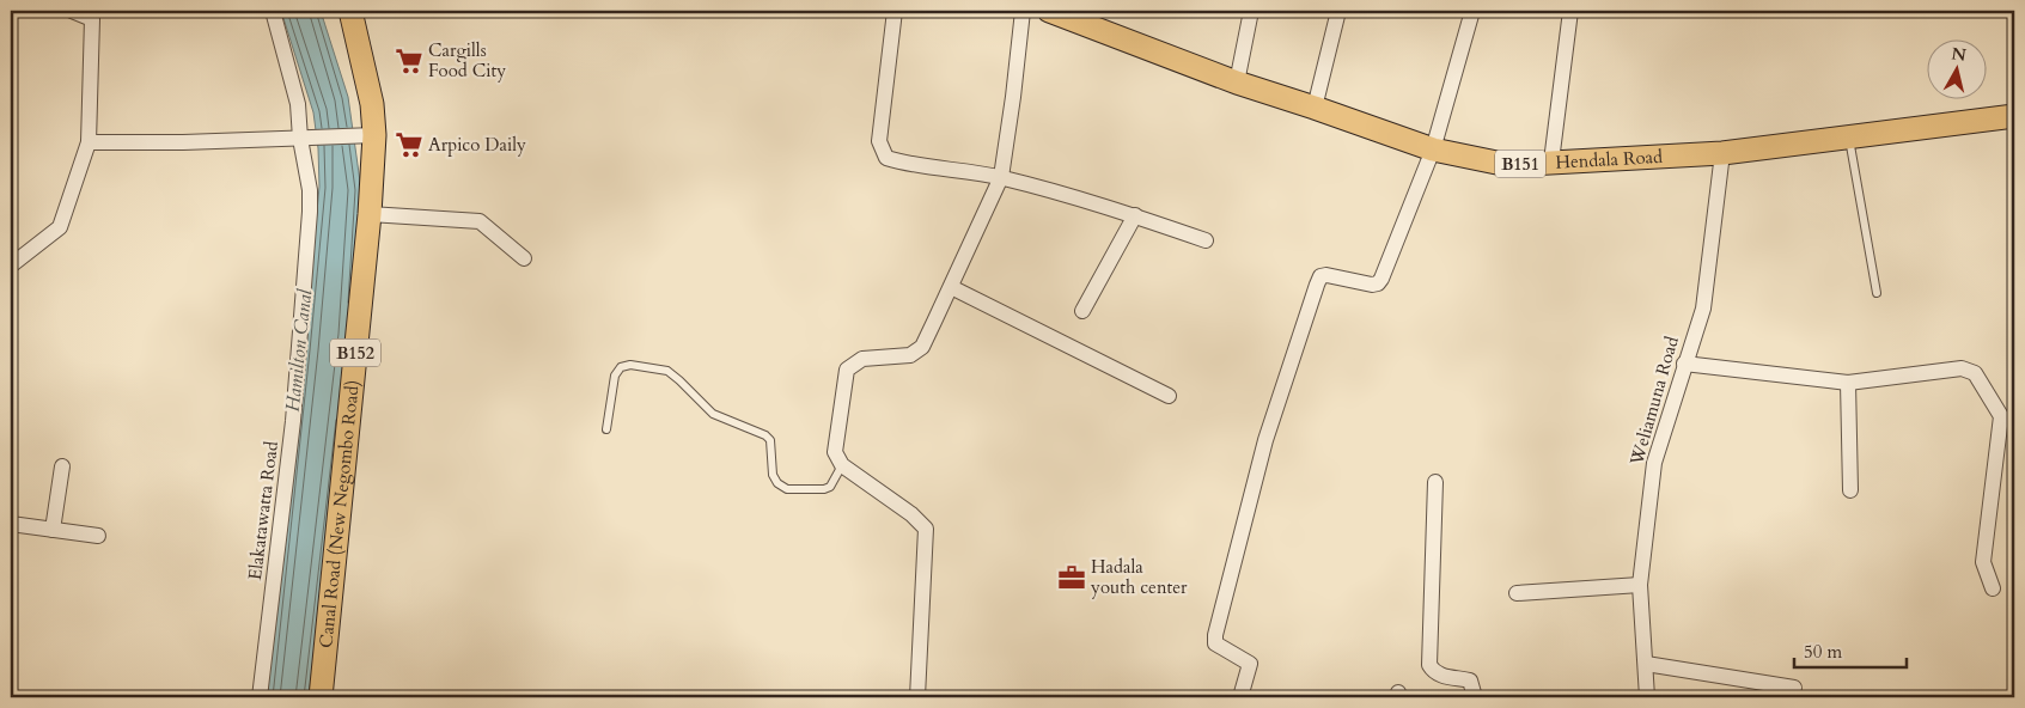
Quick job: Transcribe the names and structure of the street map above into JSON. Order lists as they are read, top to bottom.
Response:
{
  "streets": {
    "main road": [
      "Hendala Road",
      "B151",
      "B152",
      "Canal Road (New Negombo Road)"
    ],
    "street": ["Weliamuna Road", "Elakatawatta Road"]
  },
  "crossings": [
    ["Hendala Road", "Weliamuna Road"]
  ],
  "water": ["Hamilton Canal"],
  "places": {
    "supermarket": ["Cargills Food City", "Arpico Daily"],
    "office": ["Hadala youth center"]
  },
  "scale_bar": "50 m",
  "north": "top"
}
